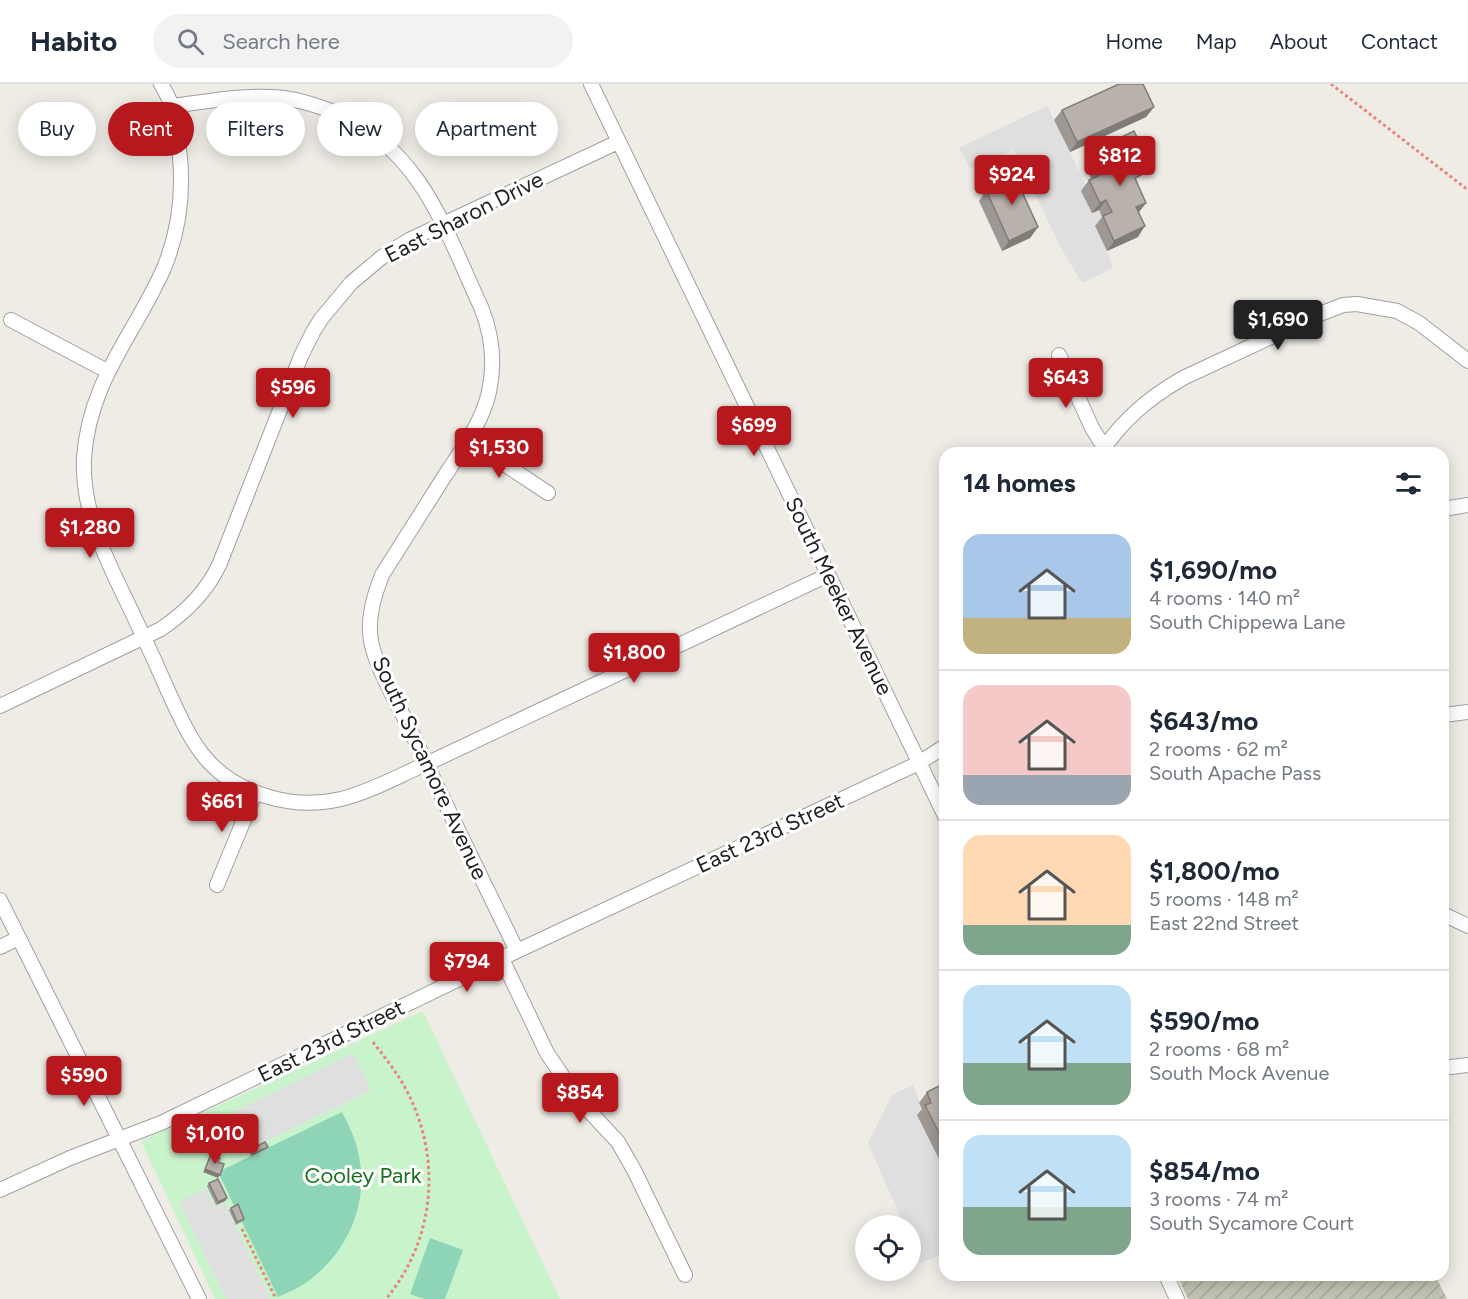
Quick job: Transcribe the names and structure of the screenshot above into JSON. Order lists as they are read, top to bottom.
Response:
{
  "streets": {
    "street": [
      "East Sharon Drive",
      "South Meeker Avenue",
      "South Sycamore Avenue",
      "East 23rd Street"
    ]
  },
  "crossings": [
    ["East Sharon Drive", "South Meeker Avenue"],
    ["East Sharon Drive", "South Sycamore Avenue"],
    ["South Meeker Avenue", "East 23rd Street"],
    ["South Sycamore Avenue", "East 23rd Street"]
  ],
  "parks": ["Cooley Park"],
  "page": {
    "header": "Habito",
    "search": "Search here",
    "nav": [
      "Home",
      "Map",
      "About",
      "Contact"
    ],
    "chip": [
      "Buy",
      "Rent",
      "Filters",
      "New",
      "Apartment"
    ],
    "price": [
      "$812",
      "$924",
      "$1,690",
      "$643",
      "$596",
      "$699",
      "$1,530",
      "$1,280",
      "$1,800",
      "$661",
      "$794",
      "$590",
      "$854",
      "$1,010"
    ],
    "heading": "14 homes",
    "list": [
      {
        "name": "$1,690/mo",
        "note": "4 rooms · 140 m² · South Chippewa Lane"
      },
      {
        "name": "$643/mo",
        "note": "2 rooms · 62 m² · South Apache Pass"
      },
      {
        "name": "$1,800/mo",
        "note": "5 rooms · 148 m² · East 22nd Street"
      },
      {
        "name": "$590/mo",
        "note": "2 rooms · 68 m² · South Mock Avenue"
      },
      {
        "name": "$854/mo",
        "note": "3 rooms · 74 m² · South Sycamore Court"
      }
    ]
  }
}
